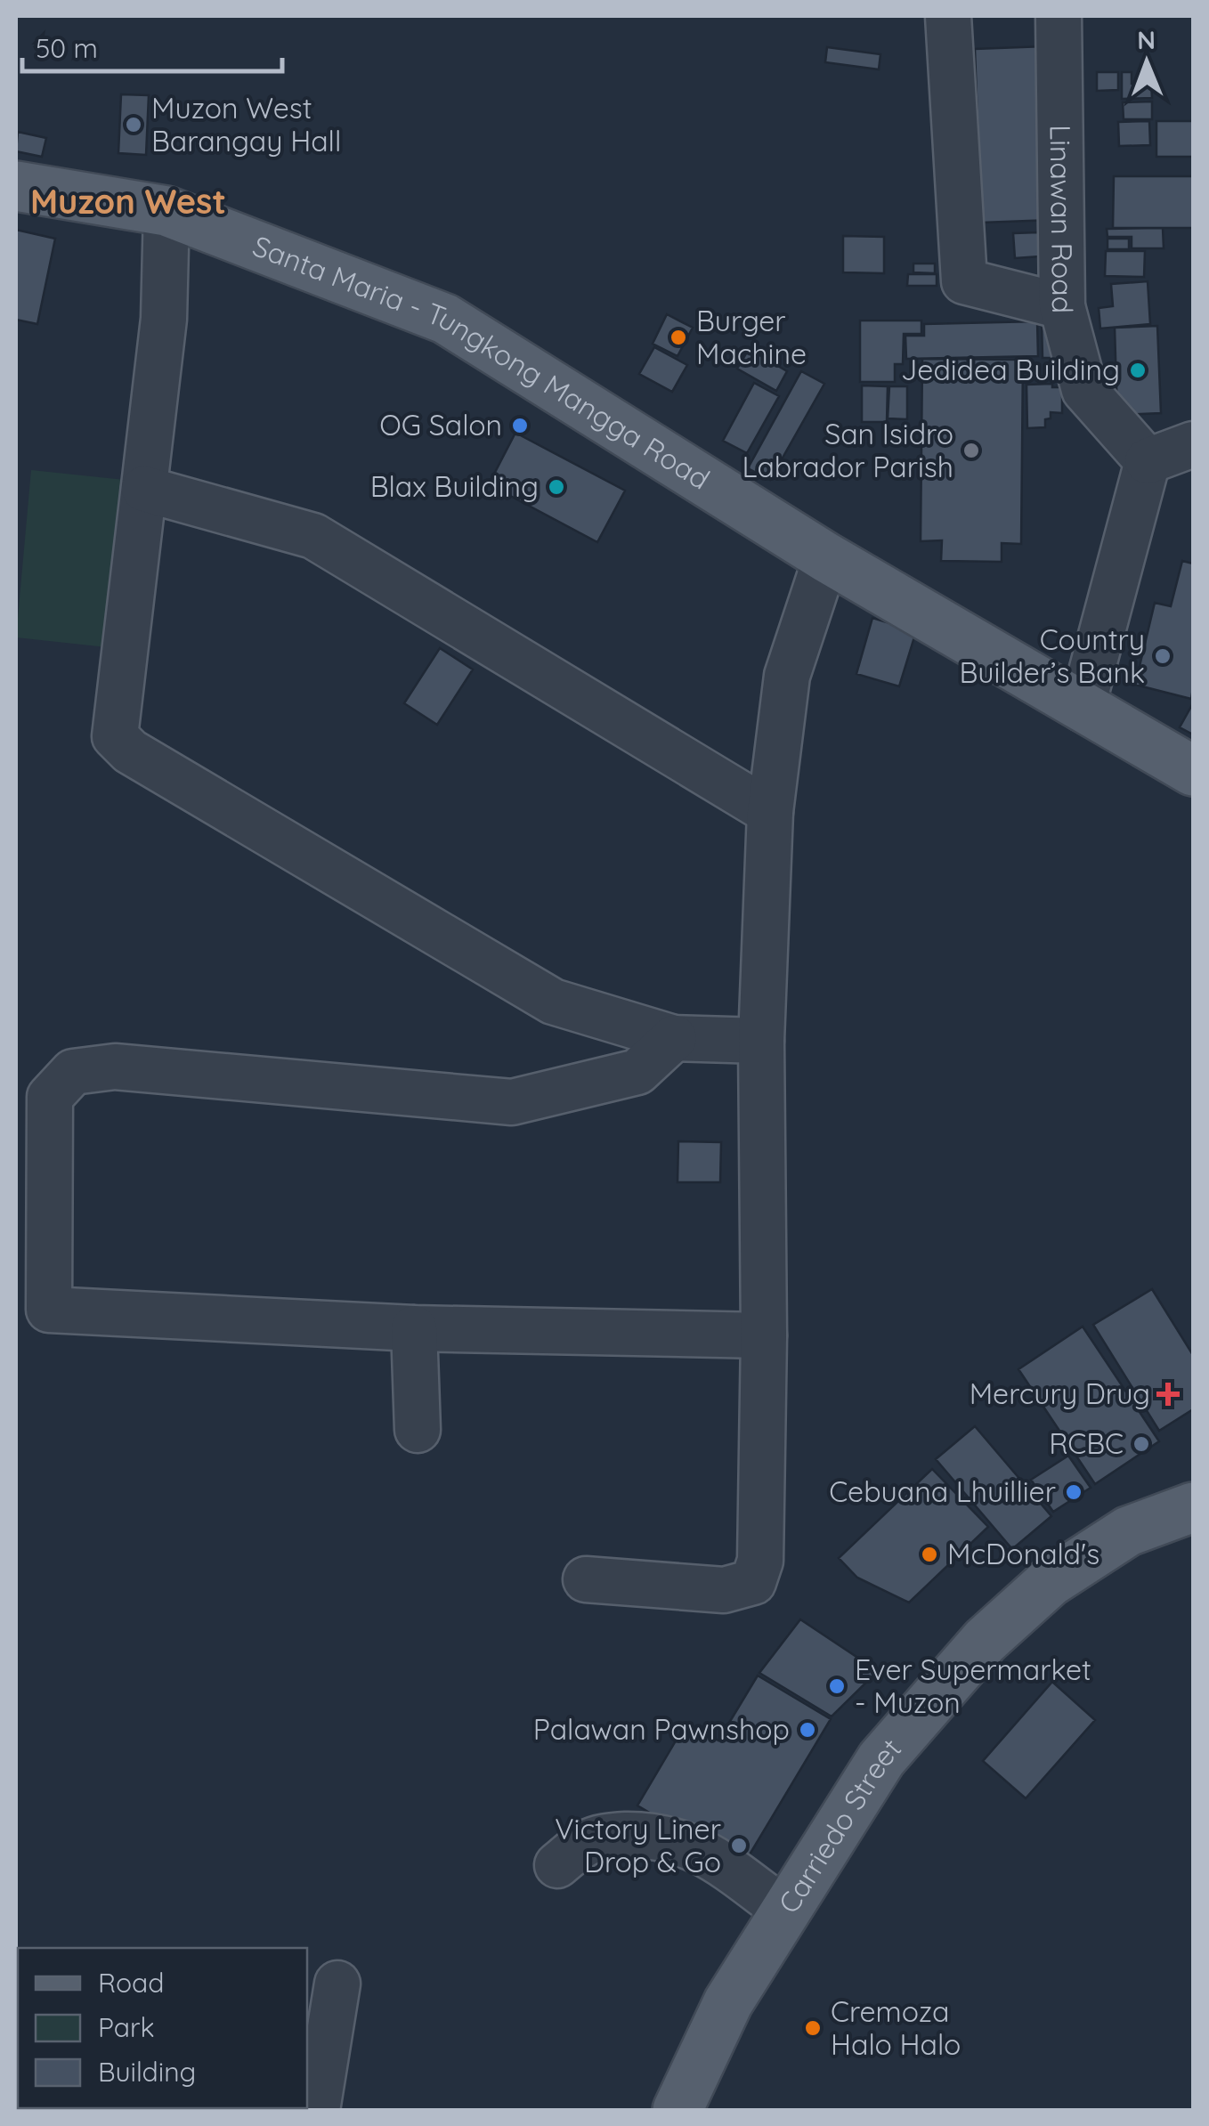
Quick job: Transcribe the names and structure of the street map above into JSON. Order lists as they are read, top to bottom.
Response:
{
  "streets": {
    "main road": ["Santa Maria - Tungkong Mangga Road", "Carriedo Street"],
    "street": ["Linawan Road"]
  },
  "districts": ["Muzon West"],
  "places": {
    "other": [
      "Muzon West Barangay Hall",
      "Burger Machine",
      "Jedidea Building",
      "OG Salon",
      "San Isidro Labrador Parish",
      "Blax Building",
      "Country Builder’s Bank",
      "RCBC",
      "Cebuana Lhuillier",
      "McDonald's",
      "Ever Supermarket - Muzon",
      "Palawan Pawnshop",
      "Victory Liner Drop & Go",
      "Cremoza Halo Halo"
    ],
    "health": ["Mercury Drug"]
  },
  "legend": ["Road", "Park", "Building"],
  "scale_bar": "50 m",
  "north": "top"
}
